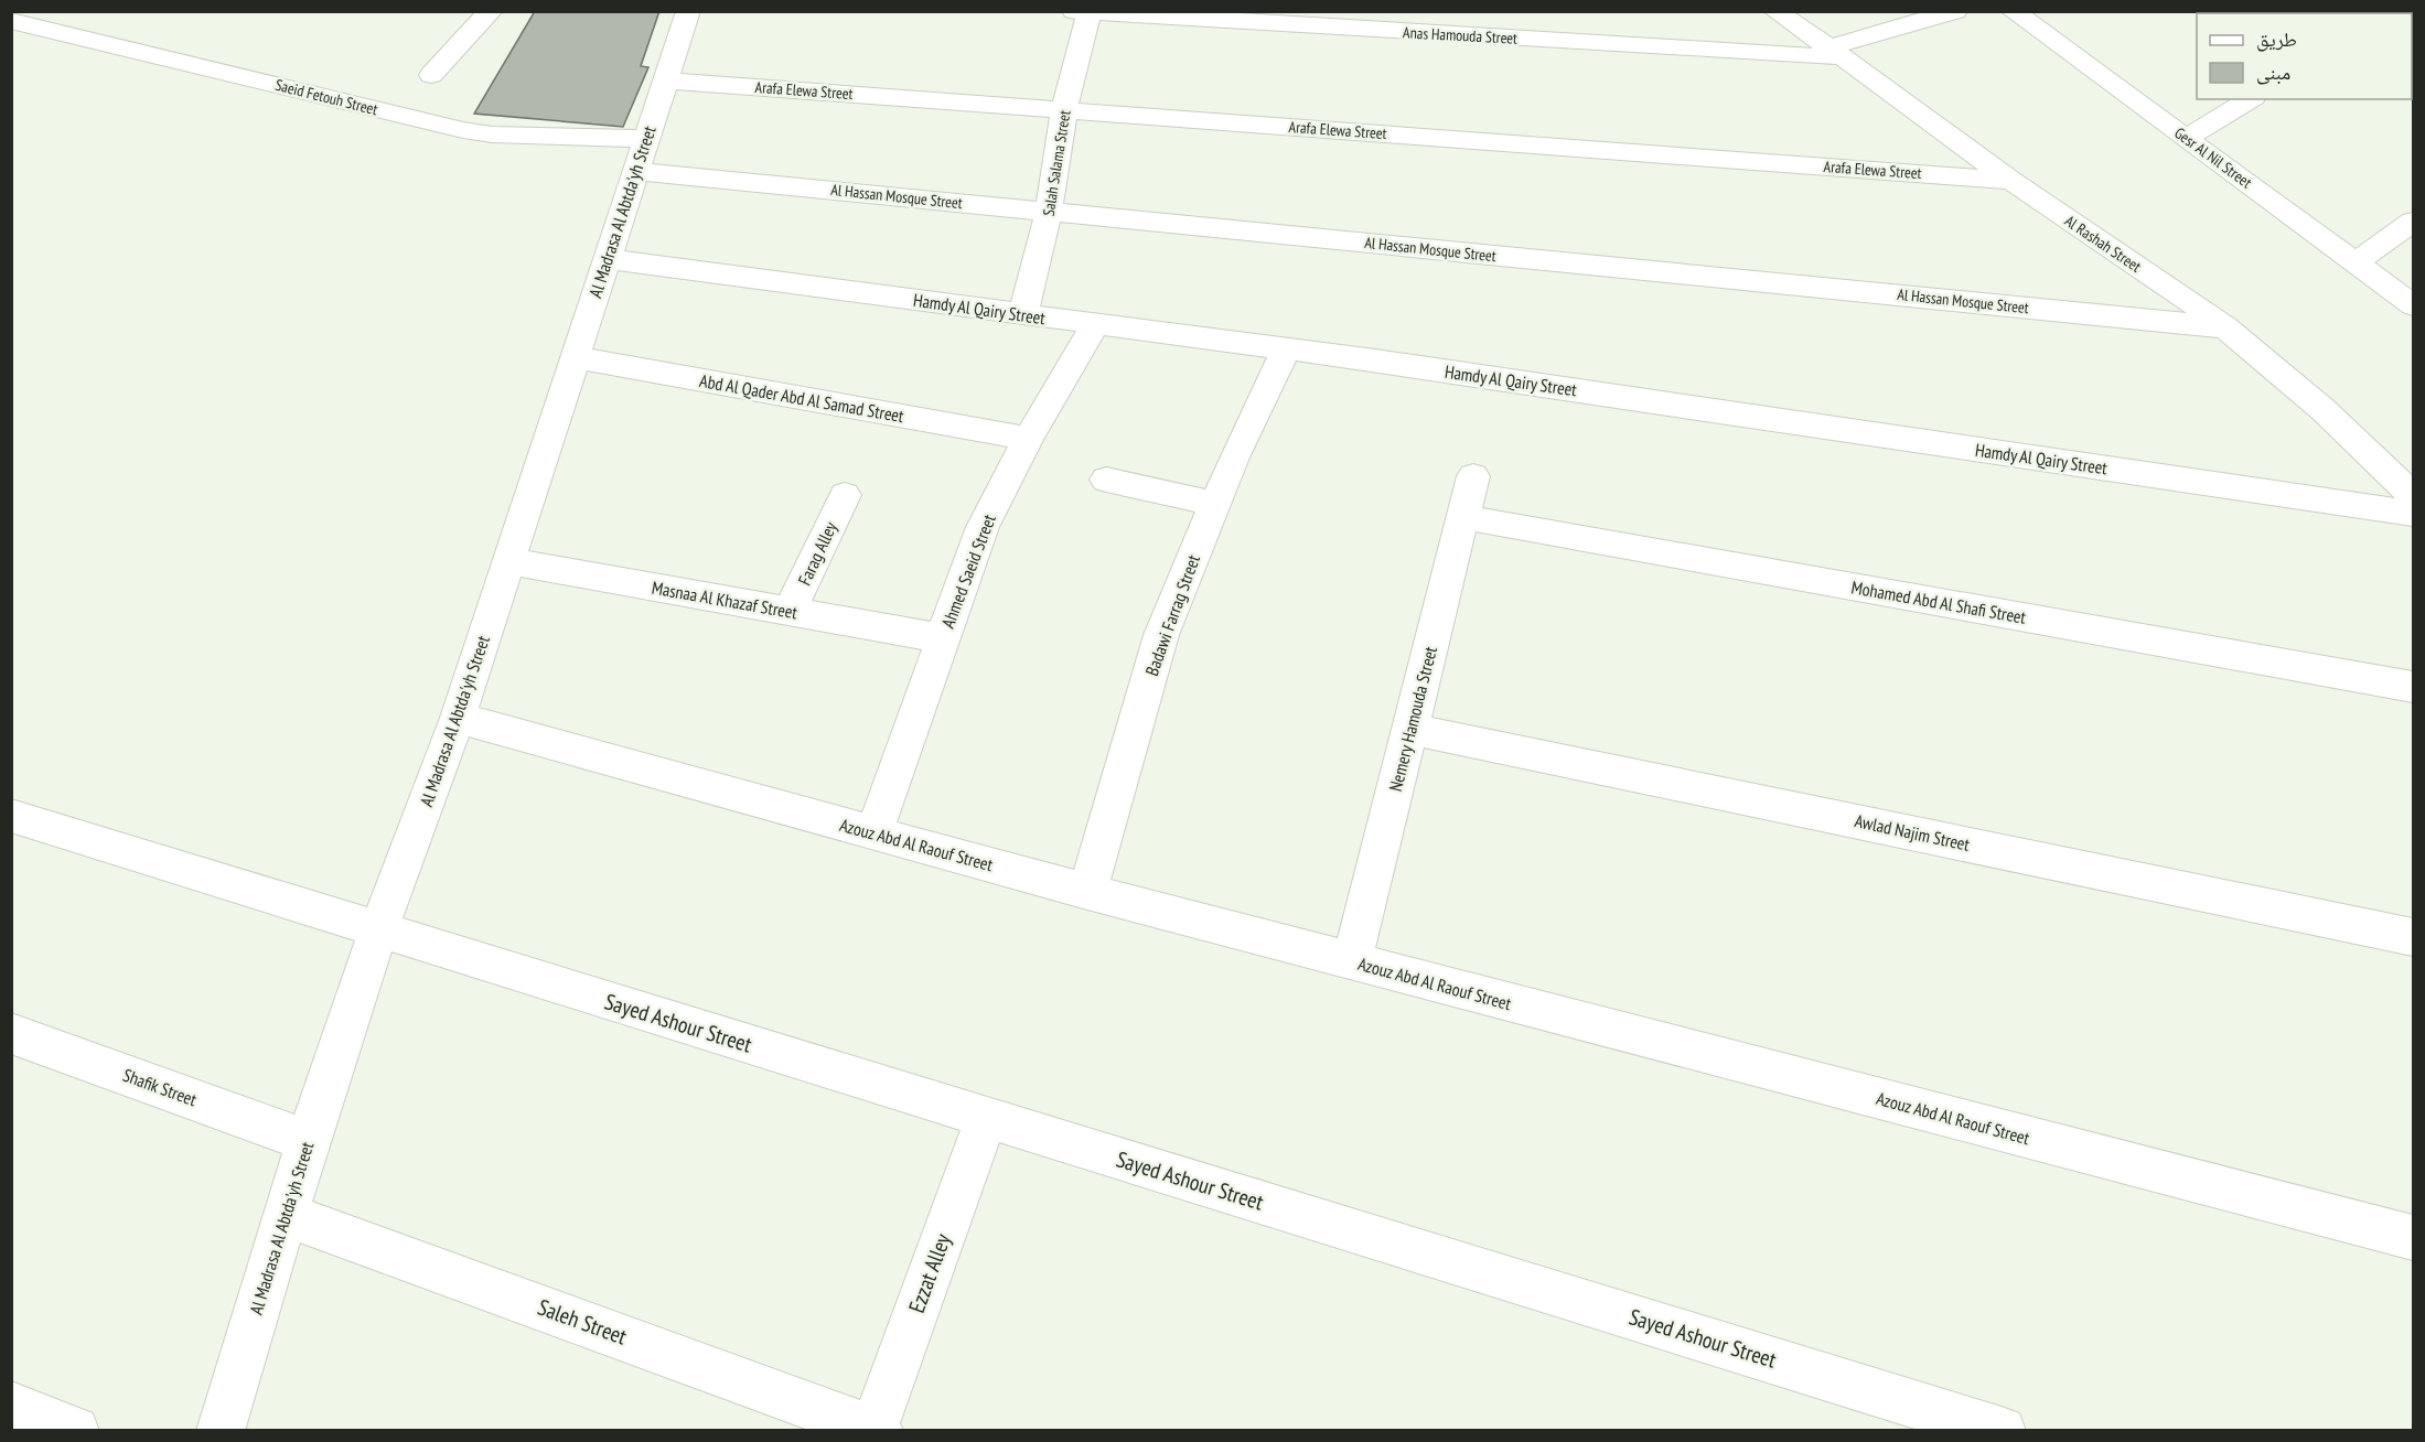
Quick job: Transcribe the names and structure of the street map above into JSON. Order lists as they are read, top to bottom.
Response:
{
  "streets": {
    "street": [
      "Anas Hamouda Street",
      "Arafa Elewa Street",
      "Saeid Fetouh Street",
      "Gesr Al Nil Street",
      "Salah Salama Street",
      "Al Hassan Mosque Street",
      "Al Madrasa Al Abtda'yh Street",
      "Al Rashah Street",
      "Hamdy Al Qairy Street",
      "Abd Al Qader Abd Al Samad Street",
      "Farag Alley",
      "Ahmed Saeid Street",
      "Masnaa Al Khazaf Street",
      "Mohamed Abd Al Shafi Street",
      "Badawi Farrag Street",
      "Nemery Hamouda Street",
      "Awlad Najim Street",
      "Azouz Abd Al Raouf Street",
      "Sayed Ashour Street",
      "Shafik Street",
      "Ezzat Alley",
      "Saleh Street"
    ]
  },
  "crossings": [
    ["Anas Hamouda Street", "Salah Salama Street"],
    ["Anas Hamouda Street", "Al Rashah Street"],
    ["Arafa Elewa Street", "Salah Salama Street"],
    ["Arafa Elewa Street", "Al Madrasa Al Abtda'yh Street"],
    ["Arafa Elewa Street", "Al Rashah Street"],
    ["Saeid Fetouh Street", "Al Hassan Mosque Street"],
    ["Saeid Fetouh Street", "Al Madrasa Al Abtda'yh Street"],
    ["Salah Salama Street", "Al Hassan Mosque Street"],
    ["Salah Salama Street", "Hamdy Al Qairy Street"],
    ["Al Hassan Mosque Street", "Al Madrasa Al Abtda'yh Street"],
    ["Al Hassan Mosque Street", "Al Rashah Street"],
    ["Al Madrasa Al Abtda'yh Street", "Hamdy Al Qairy Street"],
    ["Al Madrasa Al Abtda'yh Street", "Abd Al Qader Abd Al Samad Street"],
    ["Al Madrasa Al Abtda'yh Street", "Masnaa Al Khazaf Street"],
    ["Al Madrasa Al Abtda'yh Street", "Azouz Abd Al Raouf Street"],
    ["Al Madrasa Al Abtda'yh Street", "Sayed Ashour Street"],
    ["Al Madrasa Al Abtda'yh Street", "Shafik Street"],
    ["Al Madrasa Al Abtda'yh Street", "Saleh Street"],
    ["Hamdy Al Qairy Street", "Ahmed Saeid Street"],
    ["Hamdy Al Qairy Street", "Badawi Farrag Street"],
    ["Abd Al Qader Abd Al Samad Street", "Ahmed Saeid Street"],
    ["Farag Alley", "Masnaa Al Khazaf Street"],
    ["Ahmed Saeid Street", "Masnaa Al Khazaf Street"],
    ["Ahmed Saeid Street", "Azouz Abd Al Raouf Street"],
    ["Mohamed Abd Al Shafi Street", "Nemery Hamouda Street"],
    ["Badawi Farrag Street", "Azouz Abd Al Raouf Street"],
    ["Nemery Hamouda Street", "Awlad Najim Street"],
    ["Nemery Hamouda Street", "Azouz Abd Al Raouf Street"],
    ["Sayed Ashour Street", "Ezzat Alley"],
    ["Ezzat Alley", "Saleh Street"]
  ],
  "legend": ["طريق", "مبنى"]
}
